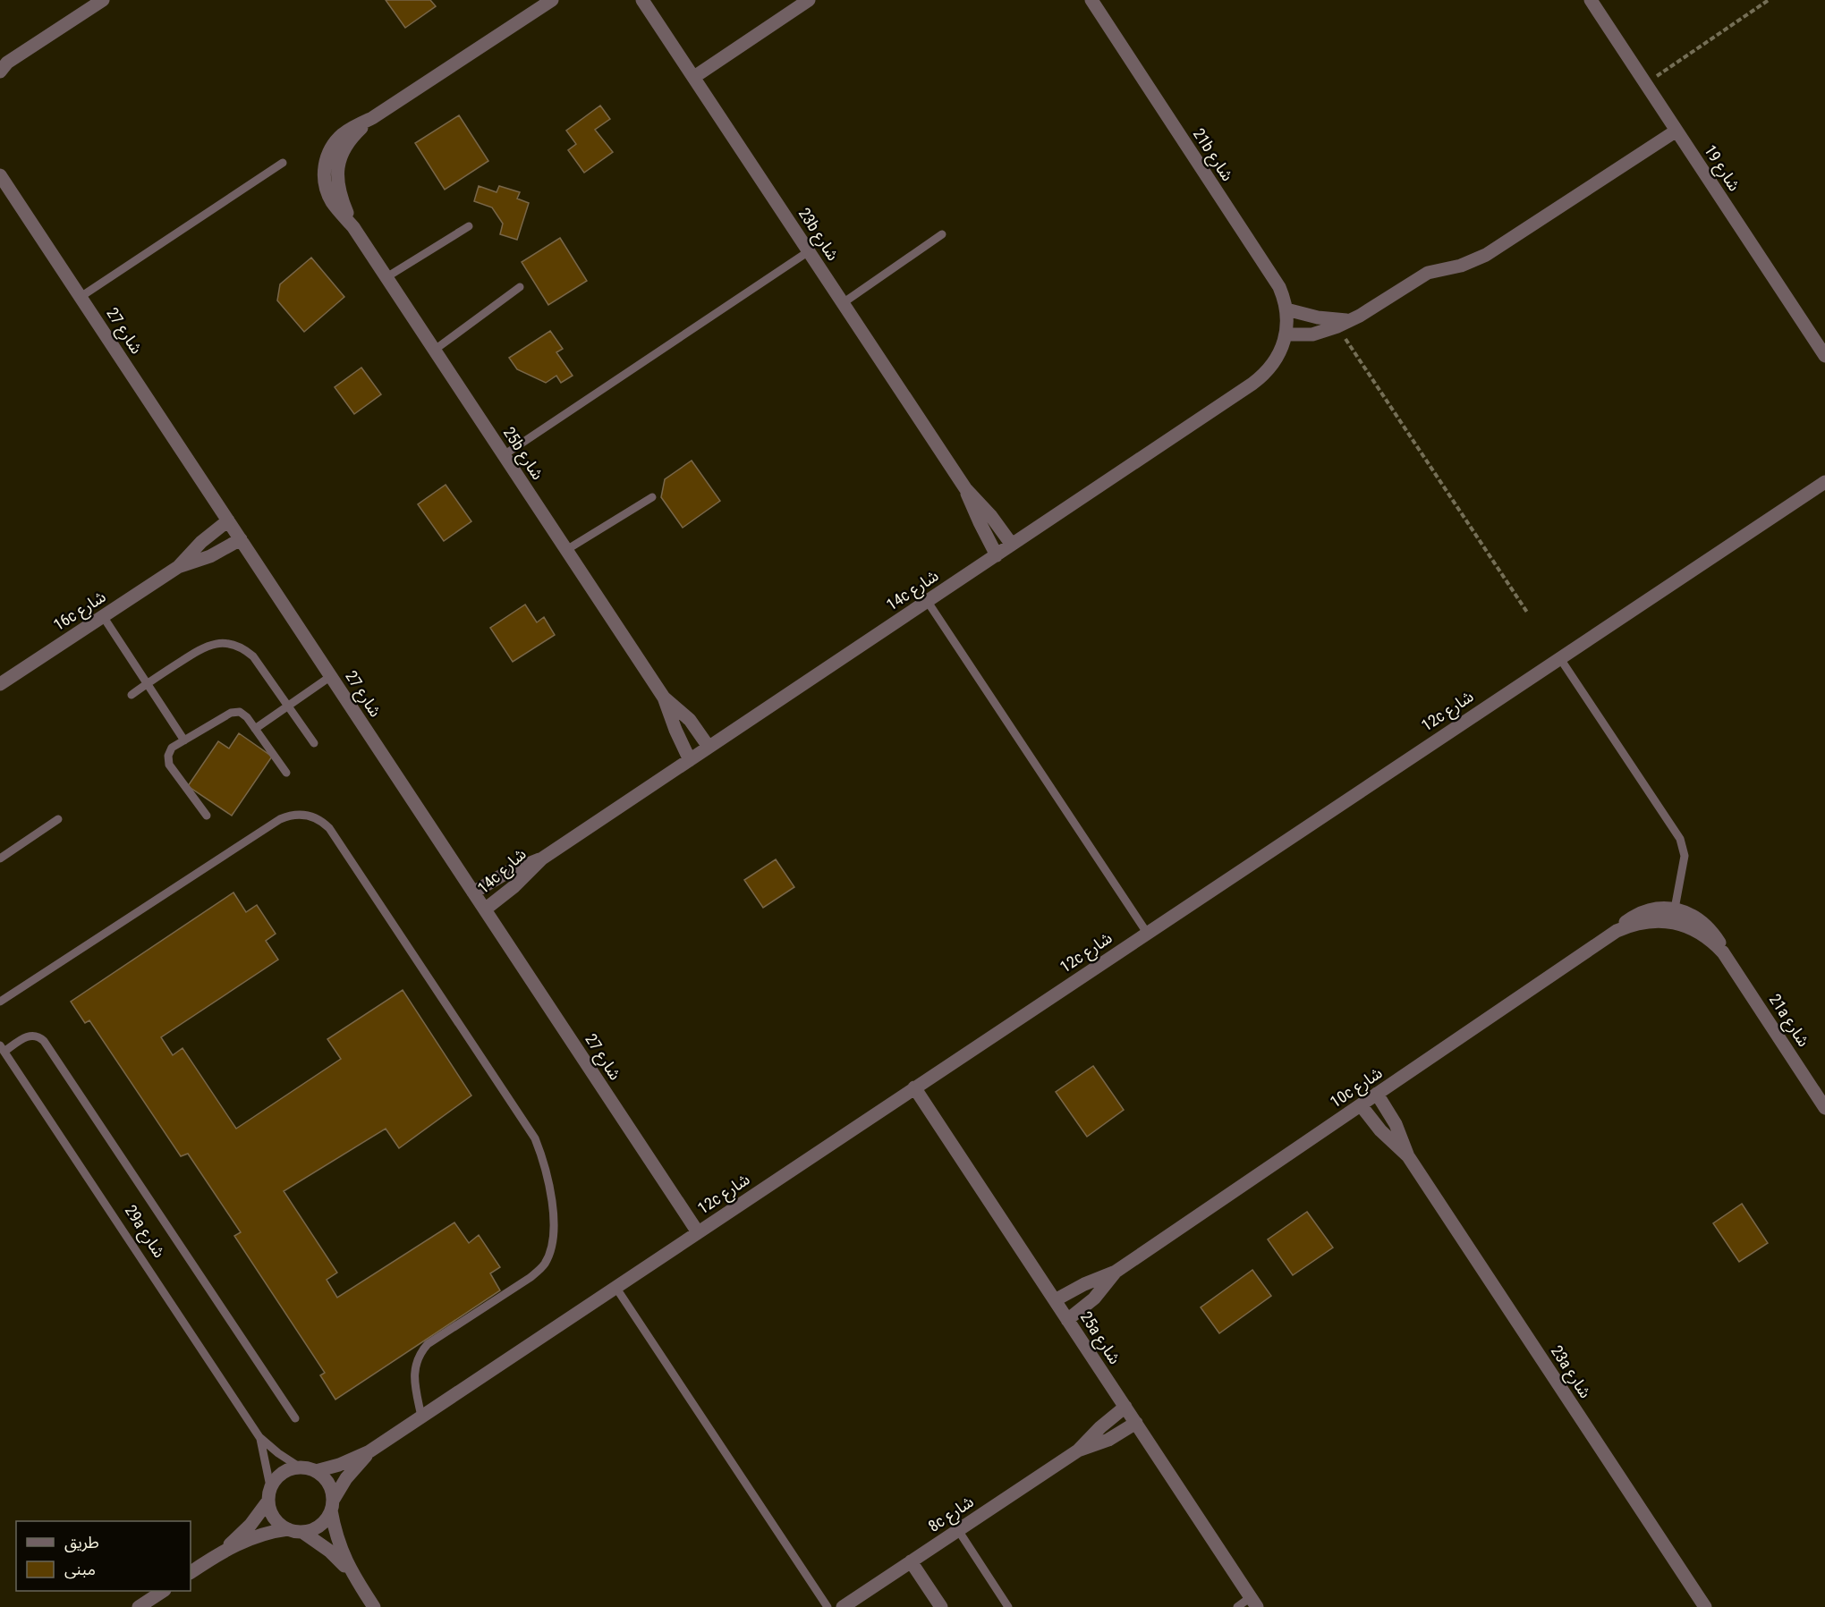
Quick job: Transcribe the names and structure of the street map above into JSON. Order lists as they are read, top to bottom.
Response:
{
  "streets": {
    "street": [
      "21b شارع",
      "شارع 19",
      "23b شارع",
      "شارع 27",
      "25b شارع",
      "14c شارع",
      "16c شارع",
      "12c شارع",
      "21a شارع",
      "10c شارع",
      "25a شارع",
      "23a شارع",
      "8c شارع"
    ],
    "lane": ["29a شارع"]
  },
  "crossings": [
    ["21b شارع", "14c شارع"],
    ["23b شارع", "14c شارع"],
    ["شارع 27", "14c شارع"],
    ["شارع 27", "16c شارع"],
    ["شارع 27", "12c شارع"],
    ["25b شارع", "14c شارع"],
    ["12c شارع", "29a شارع"],
    ["12c شارع", "25a شارع"],
    ["21a شارع", "10c شارع"],
    ["10c شارع", "25a شارع"],
    ["10c شارع", "23a شارع"],
    ["25a شارع", "8c شارع"]
  ],
  "legend": ["طريق", "مبنى"]
}
